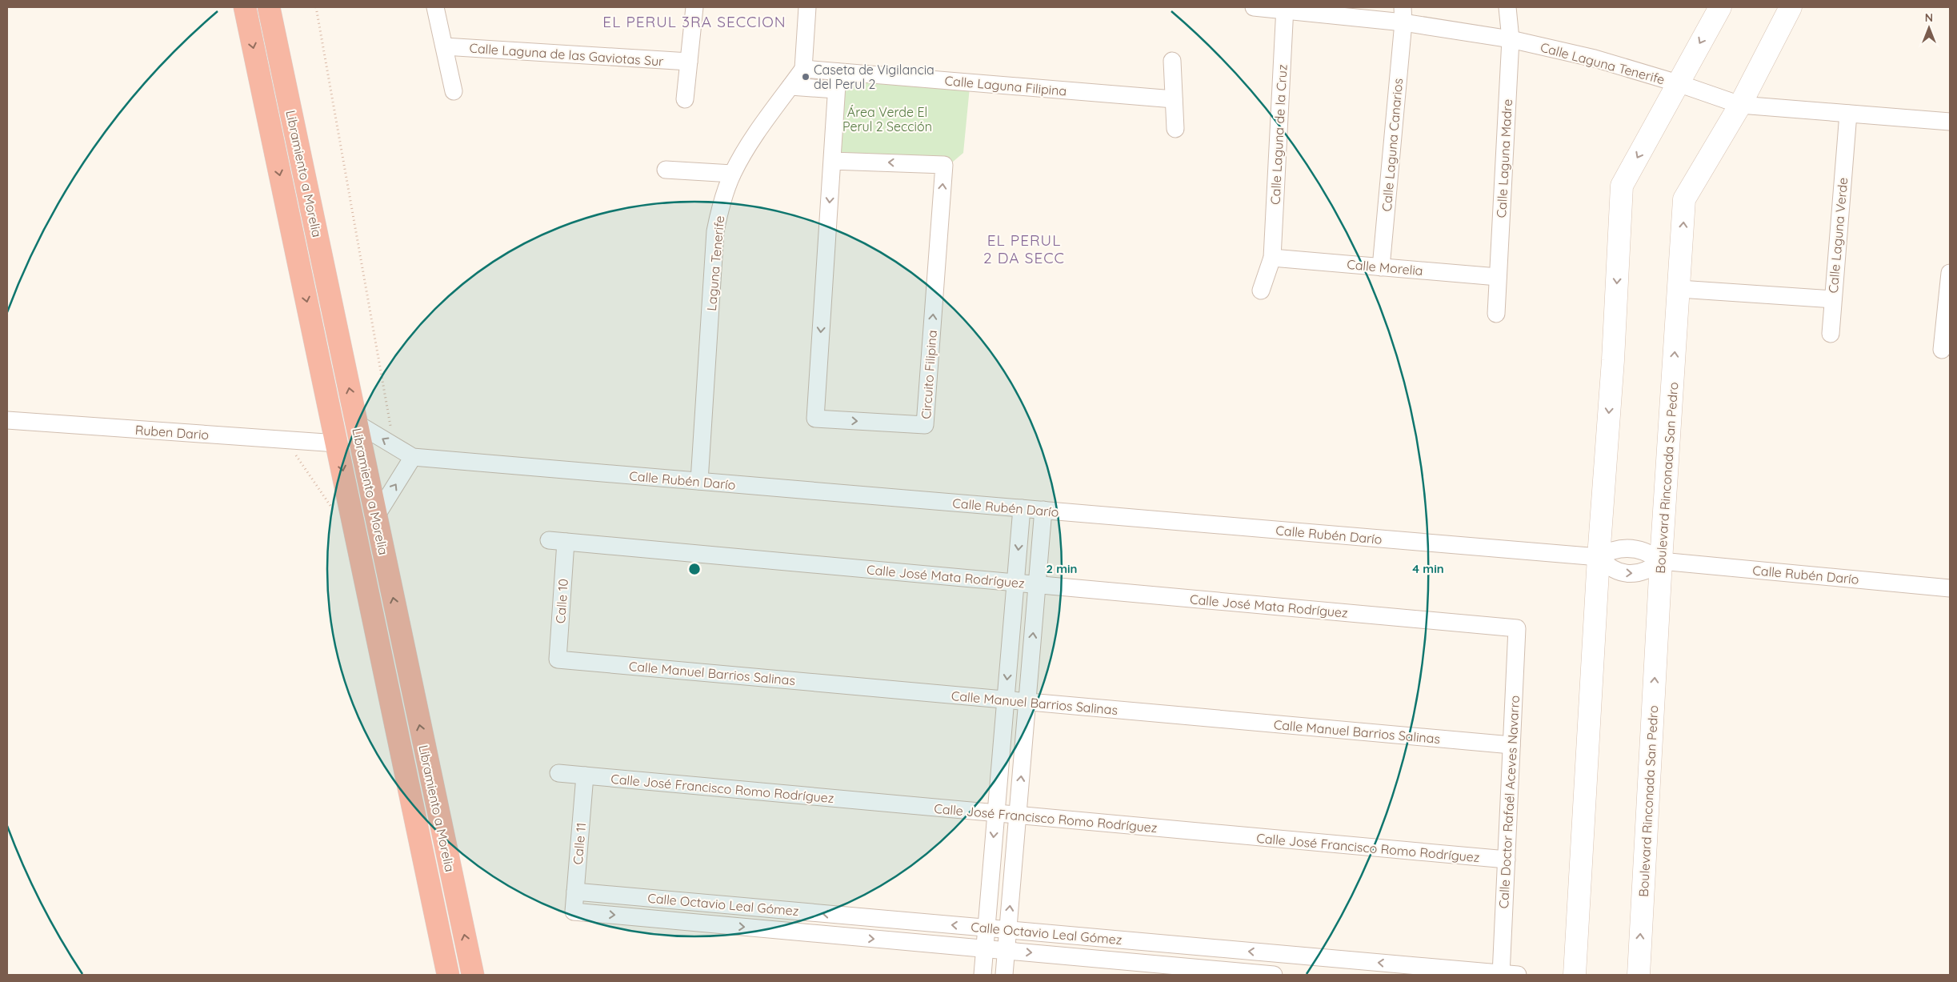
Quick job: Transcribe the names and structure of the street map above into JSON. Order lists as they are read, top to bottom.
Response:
{
  "streets": {
    "highway": ["Libramiento a Morelia"],
    "street": [
      "Calle Laguna de las Gaviotas Sur",
      "Calle Laguna Tenerife",
      "Calle Laguna Filipina",
      "Calle Laguna de la Cruz",
      "Calle Laguna Canarios",
      "Calle Laguna Madre",
      "Calle Laguna Verde",
      "Laguna Tenerife",
      "Calle Morelia",
      "Circuito Filipina",
      "Ruben Dario",
      "Boulevard Rinconada San Pedro",
      "Calle Rubén Darío",
      "Calle José Mata Rodríguez",
      "Calle 10",
      "Calle Manuel Barrios Salinas",
      "Calle José Francisco Romo Rodríguez",
      "Calle Doctor Rafaél Aceves Navarro",
      "Calle 11",
      "Calle Octavio Leal Gómez"
    ]
  },
  "crossings": [
    ["Calle Laguna Tenerife", "Calle Laguna de la Cruz"],
    ["Calle Laguna Tenerife", "Calle Laguna Canarios"],
    ["Calle Laguna Tenerife", "Calle Laguna Madre"],
    ["Calle Laguna Tenerife", "Calle Laguna Verde"],
    ["Calle Laguna Tenerife", "Boulevard Rinconada San Pedro"],
    ["Calle Laguna Filipina", "Laguna Tenerife"],
    ["Calle Laguna Filipina", "Circuito Filipina"],
    ["Calle Laguna de la Cruz", "Calle Morelia"],
    ["Calle Laguna Canarios", "Calle Morelia"],
    ["Calle Laguna Madre", "Calle Morelia"],
    ["Libramiento a Morelia", "Ruben Dario"],
    ["Libramiento a Morelia", "Calle Rubén Darío"],
    ["Calle Laguna Verde", "Boulevard Rinconada San Pedro"],
    ["Laguna Tenerife", "Calle Rubén Darío"],
    ["Boulevard Rinconada San Pedro", "Calle Rubén Darío"],
    ["Calle José Mata Rodríguez", "Calle 10"],
    ["Calle José Mata Rodríguez", "Calle Doctor Rafaél Aceves Navarro"],
    ["Calle 10", "Calle Manuel Barrios Salinas"],
    ["Calle Manuel Barrios Salinas", "Calle Doctor Rafaél Aceves Navarro"],
    ["Calle José Francisco Romo Rodríguez", "Calle Doctor Rafaél Aceves Navarro"],
    ["Calle José Francisco Romo Rodríguez", "Calle 11"],
    ["Calle Doctor Rafaél Aceves Navarro", "Calle Octavio Leal Gómez"],
    ["Calle 11", "Calle Octavio Leal Gómez"]
  ],
  "districts": ["EL PERUL 3RA SECCION", "EL PERUL 2 DA SECC"],
  "parks": ["Área Verde El Perul 2 Sección"],
  "places": ["Caseta de Vigilancia del Perul 2"],
  "north": "top",
  "rings": ["2 min", "4 min"]
}
